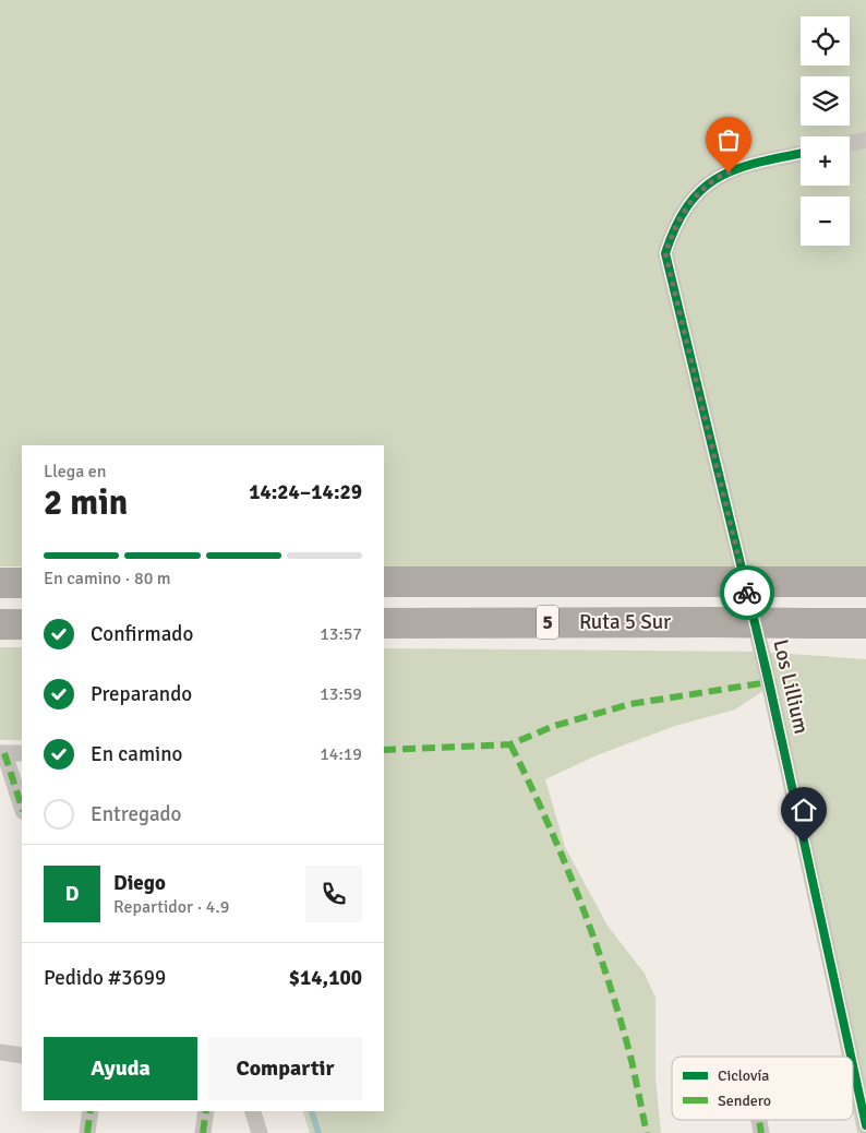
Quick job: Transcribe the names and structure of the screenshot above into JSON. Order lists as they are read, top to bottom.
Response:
{
  "streets": {
    "highway": ["5", "Ruta 5 Sur"],
    "street": ["Los Lillium"]
  },
  "legend": ["Ciclovía", "Sendero"],
  "page": {
    "map_buttons": ["+", "−"],
    "heading": ["2 min", "Llega en", "14:24–14:29"],
    "panel": [
      "Diego",
      "Repartidor · 4.9",
      "Pedido #3699",
      "$14,100"
    ],
    "bar": "En camino · 80 m",
    "list": [
      ["Confirmado", "13:57"],
      ["Preparando", "13:59"],
      ["En camino", "14:19"],
      "Entregado"
    ],
    "round": "D",
    "buttons": ["Ayuda", "Compartir"]
  }
}
